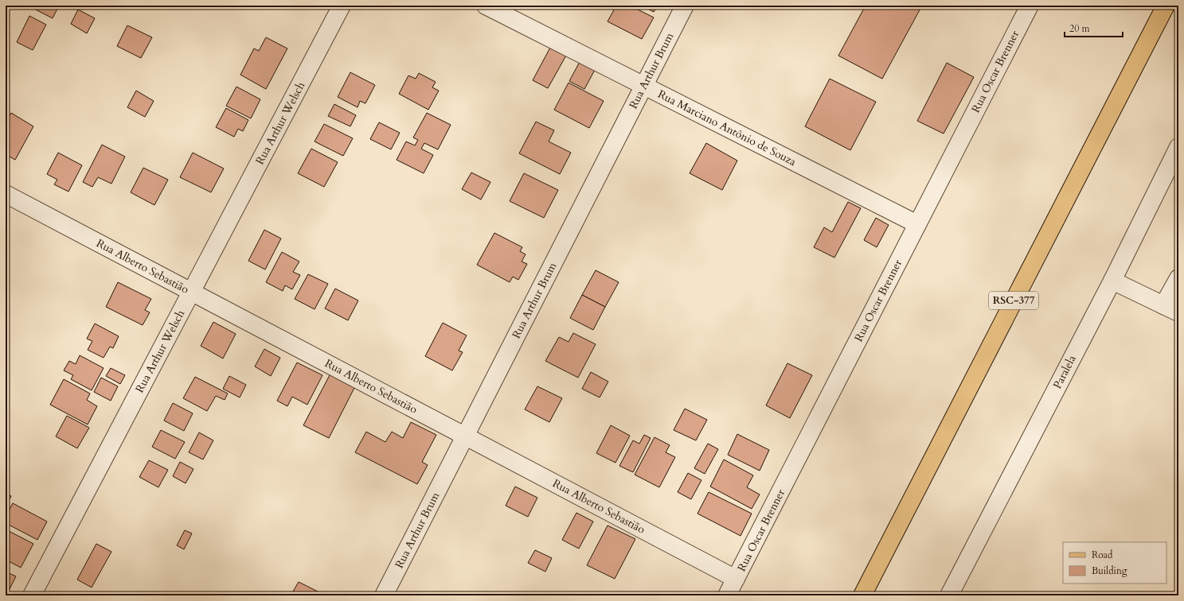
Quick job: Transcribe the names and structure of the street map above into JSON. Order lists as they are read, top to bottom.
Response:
{
  "streets": {
    "main road": ["RSC-377"],
    "street": [
      "Rua Arthur Brum",
      "Rua Oscar Brenner",
      "Rua Arthur Welsch",
      "Rua Marciano Antônio de Souza",
      "Rua Alberto Sebastião",
      "Paralela"
    ]
  },
  "crossings": [
    ["Rua Arthur Brum", "Rua Marciano Antônio de Souza"],
    ["Rua Arthur Brum", "Rua Alberto Sebastião"],
    ["Rua Oscar Brenner", "Rua Marciano Antônio de Souza"],
    ["Rua Oscar Brenner", "Rua Alberto Sebastião"],
    ["Rua Arthur Welsch", "Rua Alberto Sebastião"]
  ],
  "legend": ["Road", "Building"],
  "scale_bar": "20 m"
}
